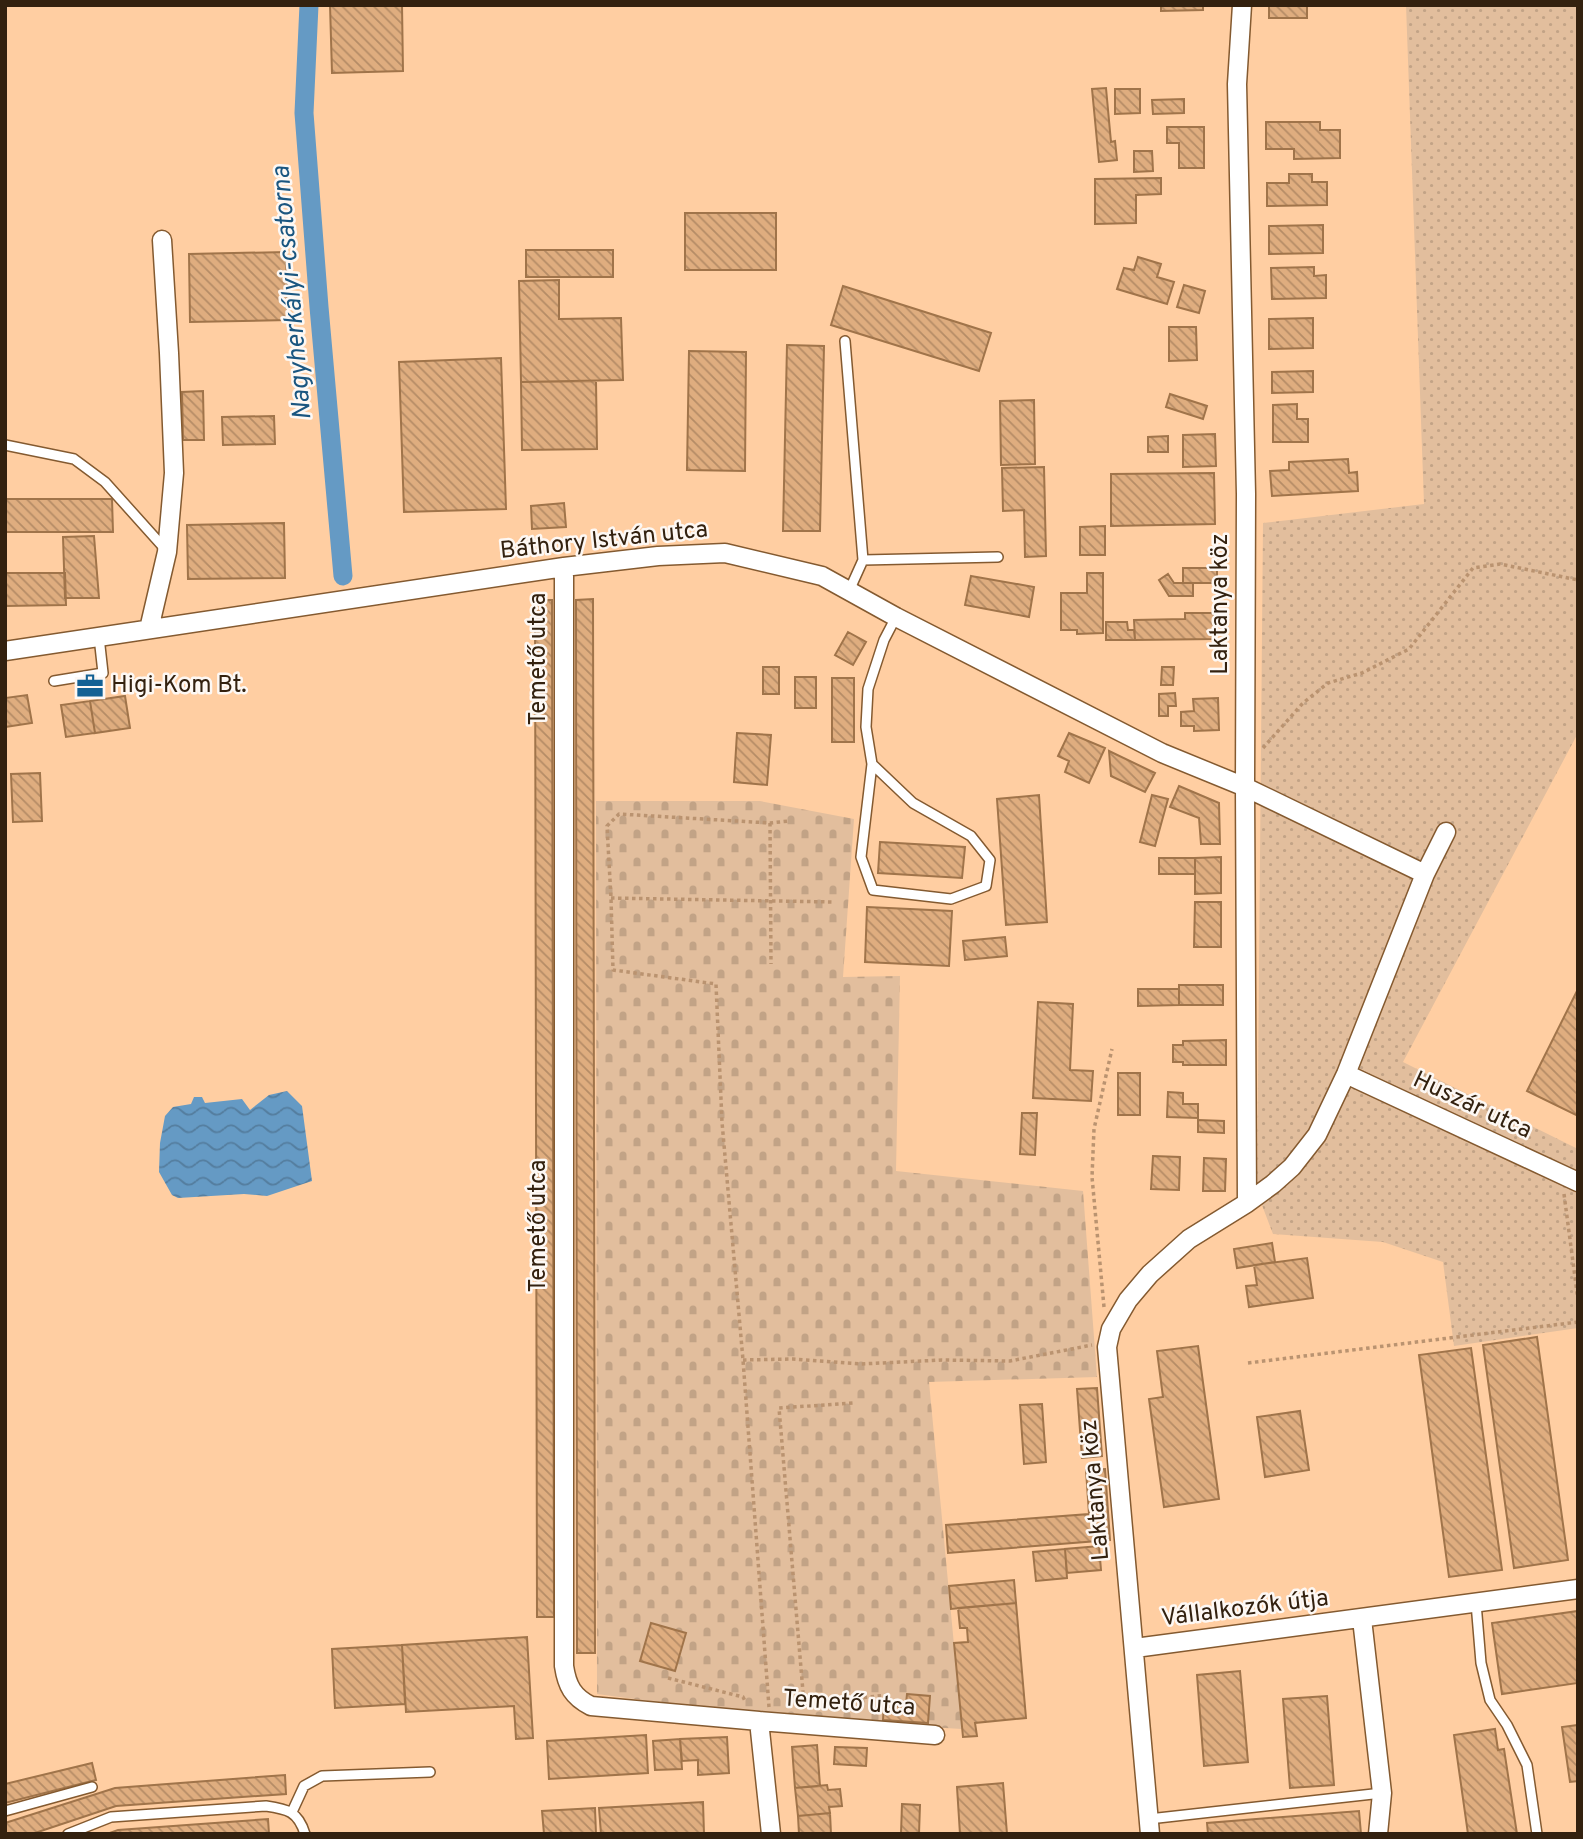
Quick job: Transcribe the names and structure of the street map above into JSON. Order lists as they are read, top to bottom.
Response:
{
  "streets": {
    "street": [
      "Báthory István utca",
      "Laktanya köz",
      "Temető utca",
      "Huszár utca",
      "Vállalkozók útja"
    ]
  },
  "crossings": [
    ["Báthory István utca", "Laktanya köz"],
    ["Báthory István utca", "Temető utca"],
    ["Laktanya köz", "Huszár utca"],
    ["Laktanya köz", "Vállalkozók útja"]
  ],
  "water": ["Nagyherkályi-csatorna"],
  "places": {
    "office": ["Higi-Kom Bt."]
  }
}
